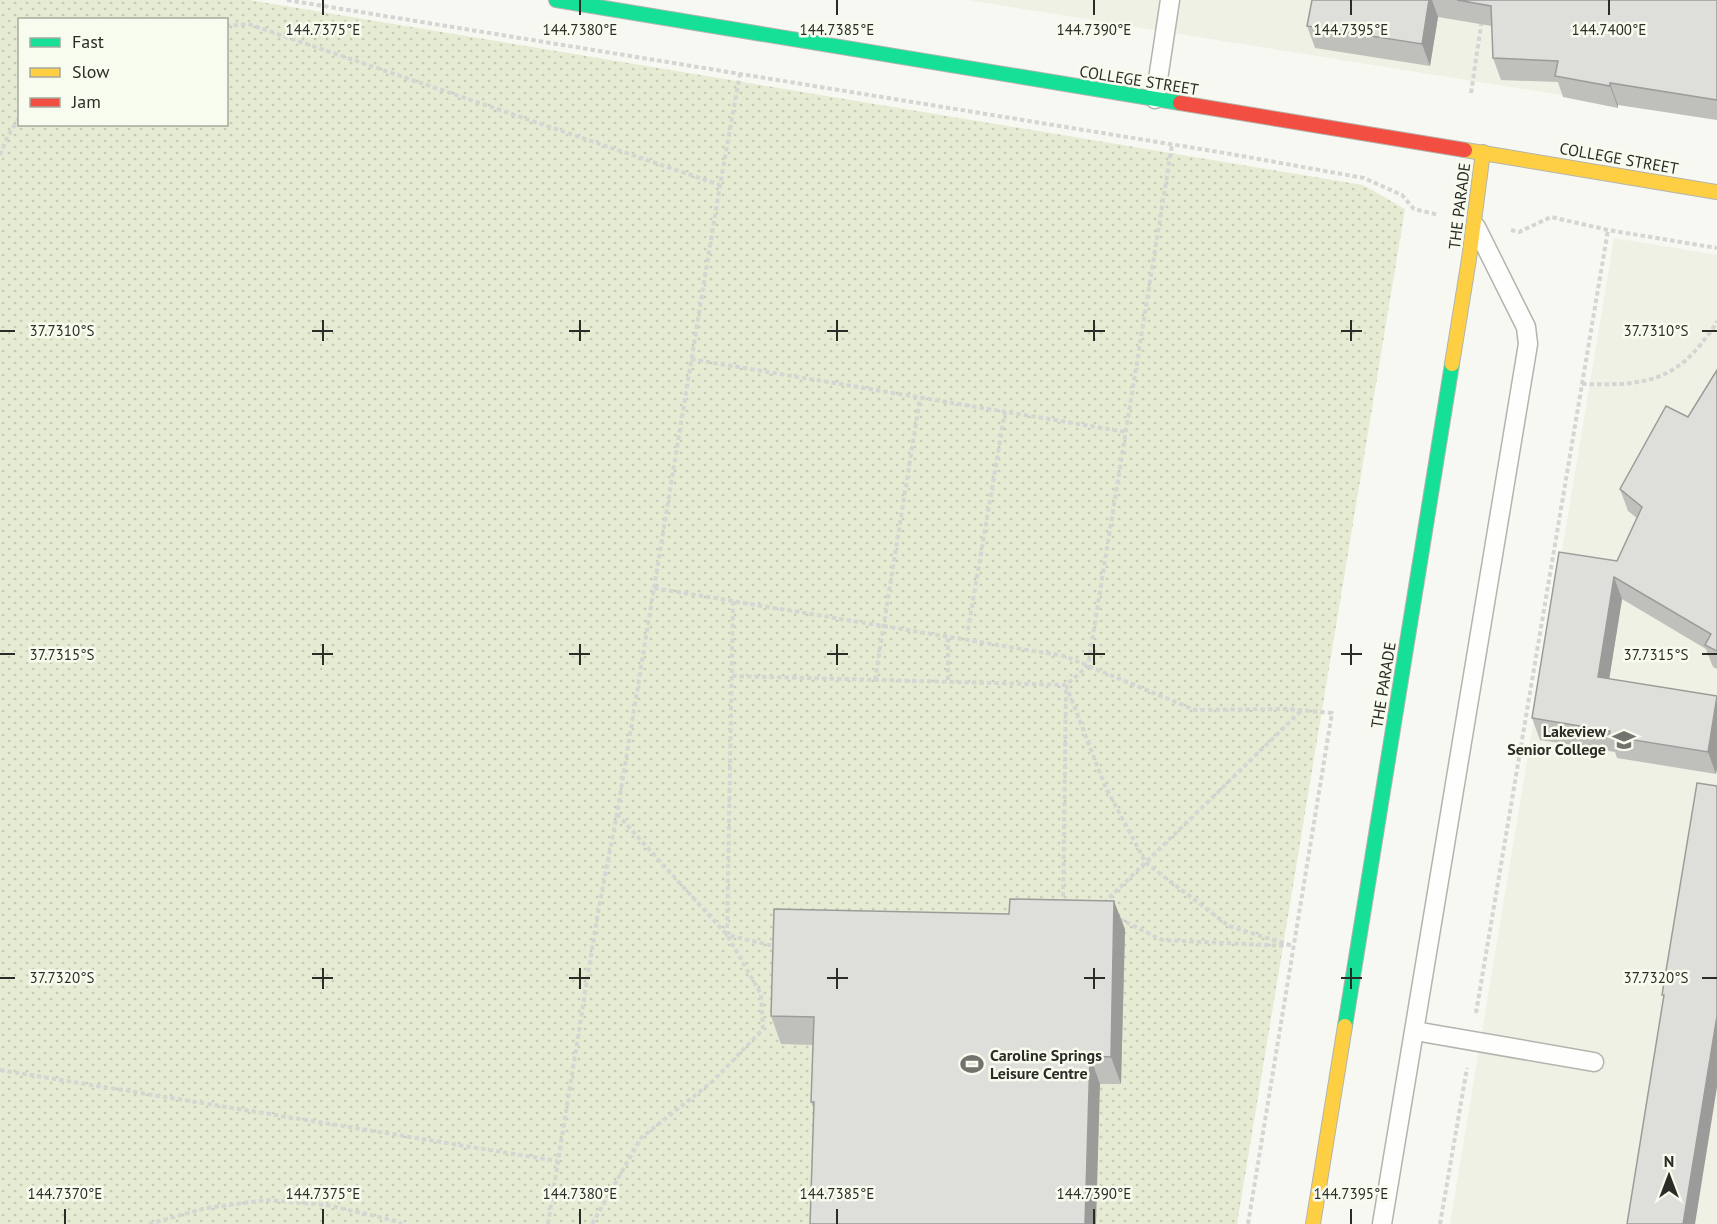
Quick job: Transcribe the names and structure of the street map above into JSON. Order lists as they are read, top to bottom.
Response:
{
  "streets": {
    "street": ["COLLEGE STREET", "THE PARADE"]
  },
  "crossings": [
    ["COLLEGE STREET", "THE PARADE"]
  ],
  "places": {
    "school or university": ["Lakeview Senior College"],
    "sports": ["Caroline Springs Leisure Centre"]
  },
  "legend": ["Fast", "Slow", "Jam"],
  "north": "top",
  "coordinates": [
    "144.7375°E",
    "144.7380°E",
    "144.7385°E",
    "144.7390°E",
    "144.7395°E",
    "144.7400°E",
    "37.7310°S",
    "37.7315°S",
    "37.7320°S",
    "144.7370°E"
  ]
}
